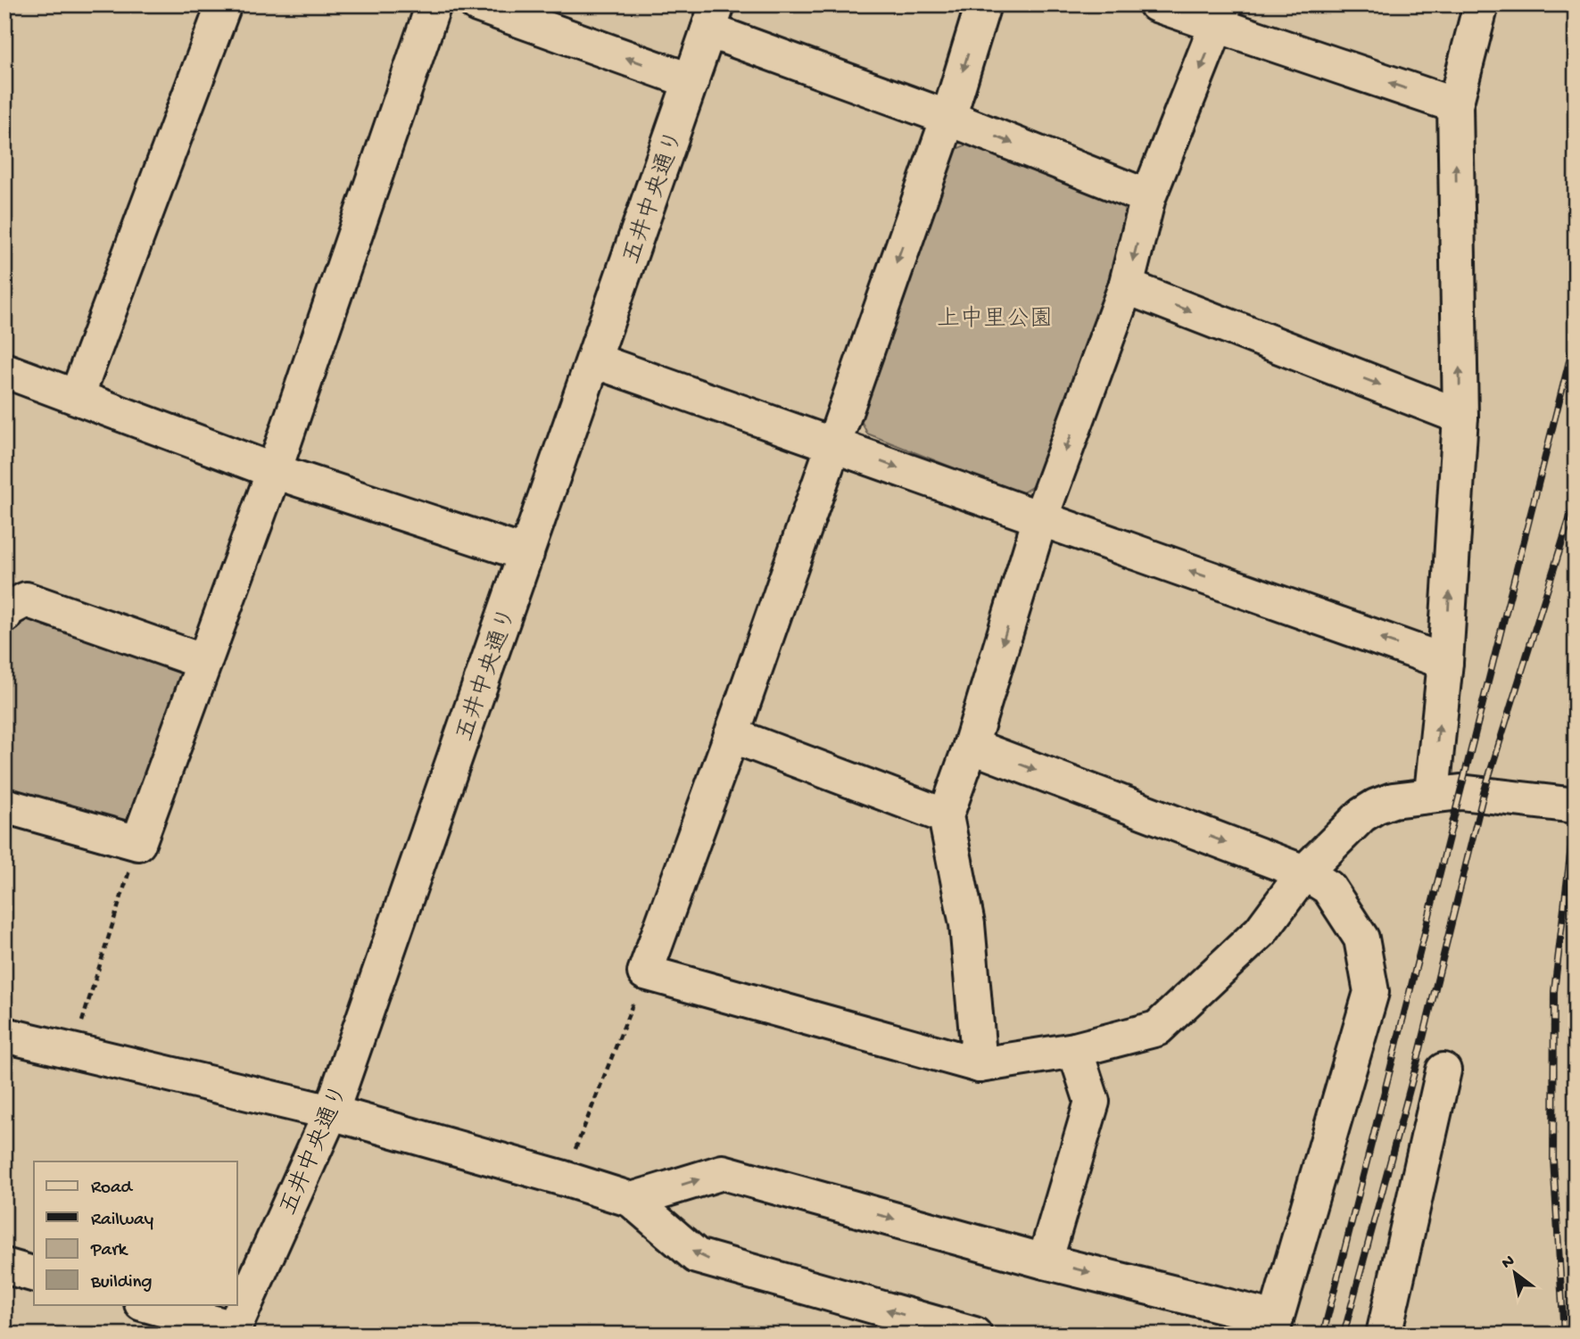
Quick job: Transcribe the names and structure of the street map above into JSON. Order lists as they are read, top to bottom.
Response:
{
  "streets": {
    "street": ["五井中央通り"]
  },
  "parks": ["上中里公園"],
  "legend": [
    "Road",
    "Railway",
    "Park",
    "Building"
  ],
  "north": "top left"
}
